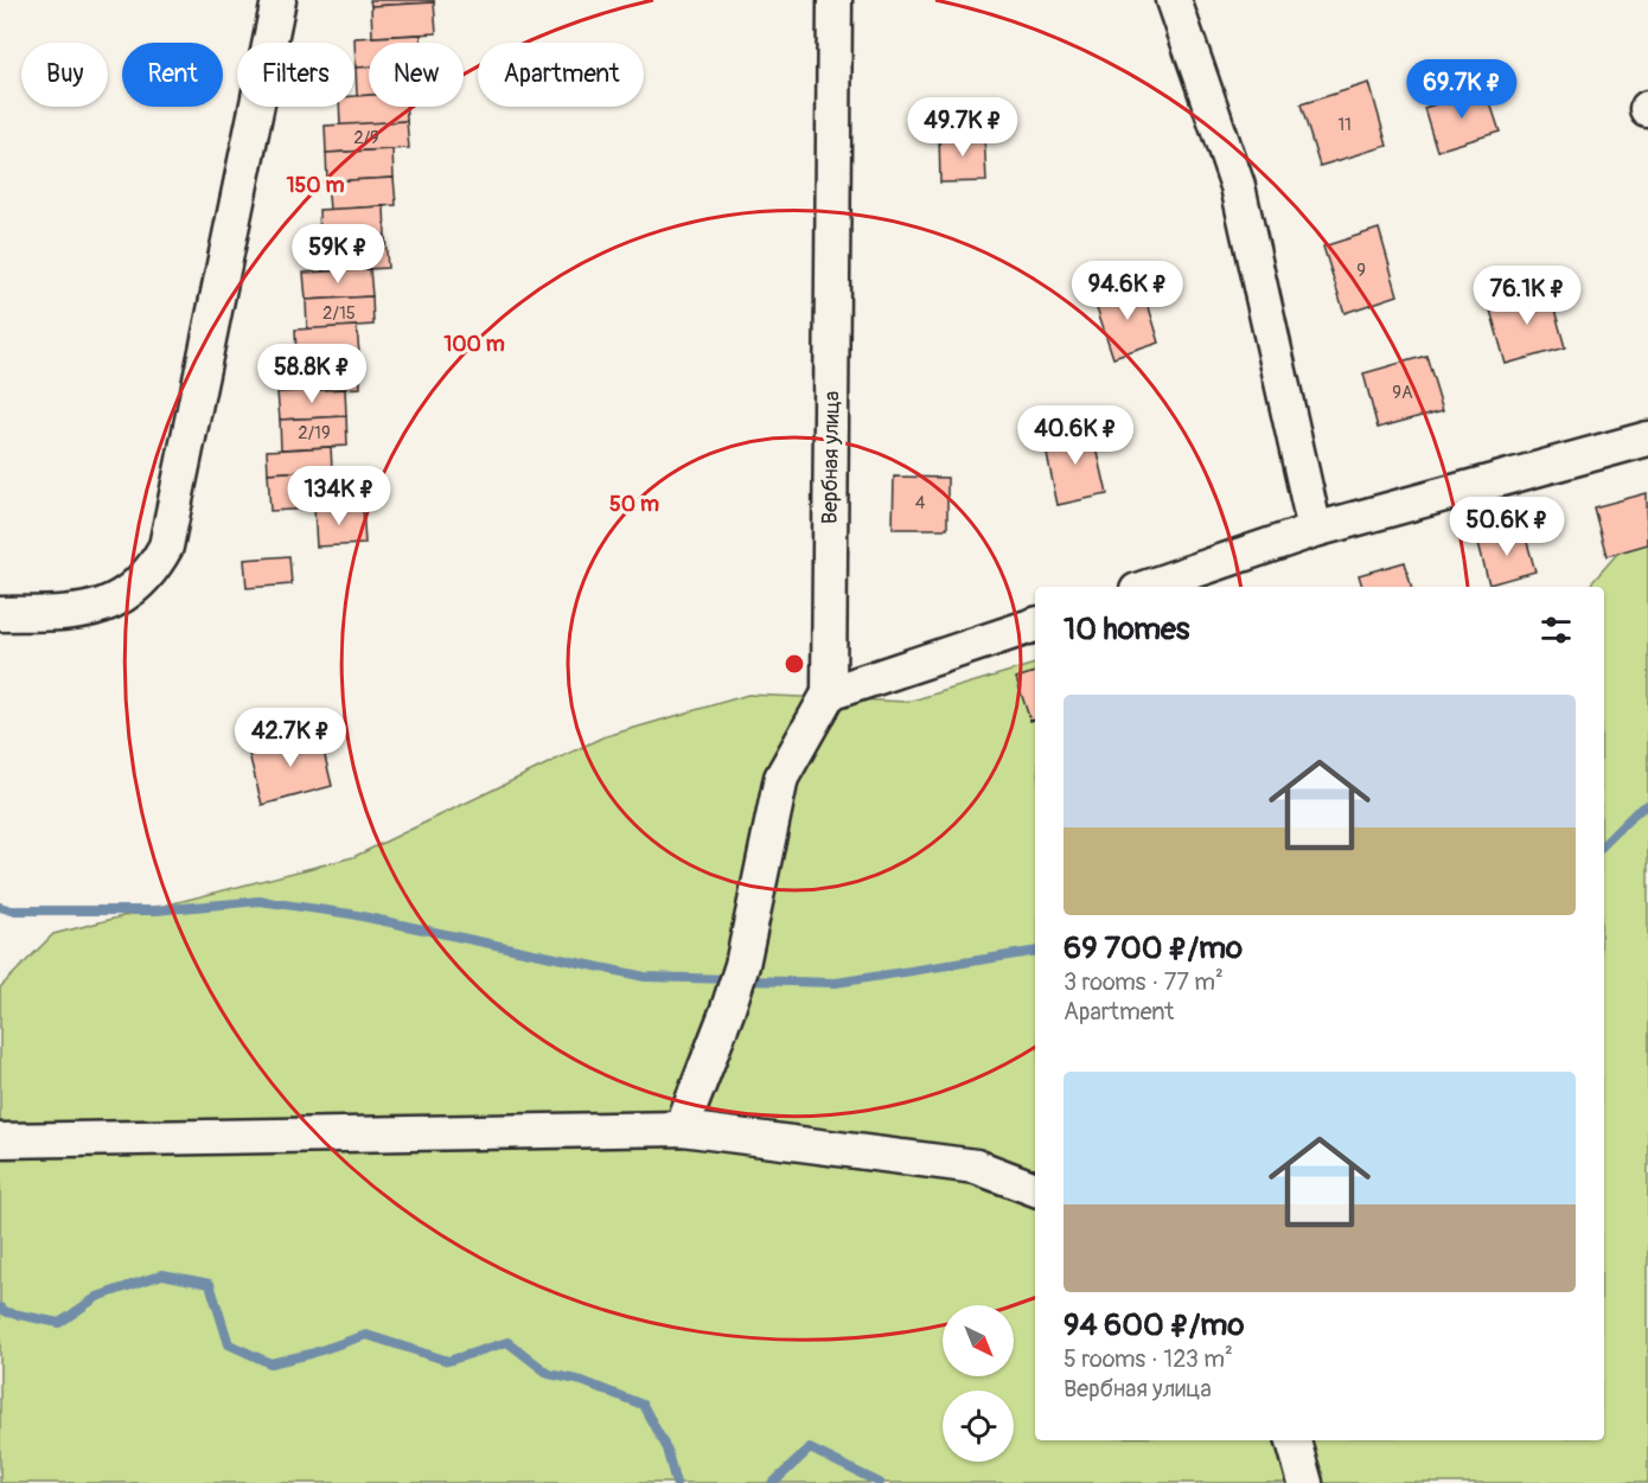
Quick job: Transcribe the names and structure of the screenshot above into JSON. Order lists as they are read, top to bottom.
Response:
{
  "streets": {
    "street": ["Вербная улица"]
  },
  "house_numbers": [
    "11",
    "2/9",
    "9",
    "2/15",
    "9А",
    "2/19",
    "4"
  ],
  "north": "bottom right",
  "page": {
    "chip": [
      "Buy",
      "Rent",
      "Filters",
      "New",
      "Apartment"
    ],
    "price": [
      "69.7K ₽",
      "49.7K ₽",
      "59K ₽",
      "94.6K ₽",
      "76.1K ₽",
      "58.8K ₽",
      "40.6K ₽",
      "134K ₽",
      "50.6K ₽",
      "42.7K ₽"
    ],
    "heading": "10 homes",
    "list": [
      {
        "name": "69 700 ₽/mo",
        "note": "3 rooms · 77 m² · Apartment"
      },
      {
        "name": "94 600 ₽/mo",
        "note": "5 rooms · 123 m² · Вербная улица"
      }
    ]
  },
  "rings": ["150 m", "100 m", "50 m"]
}
